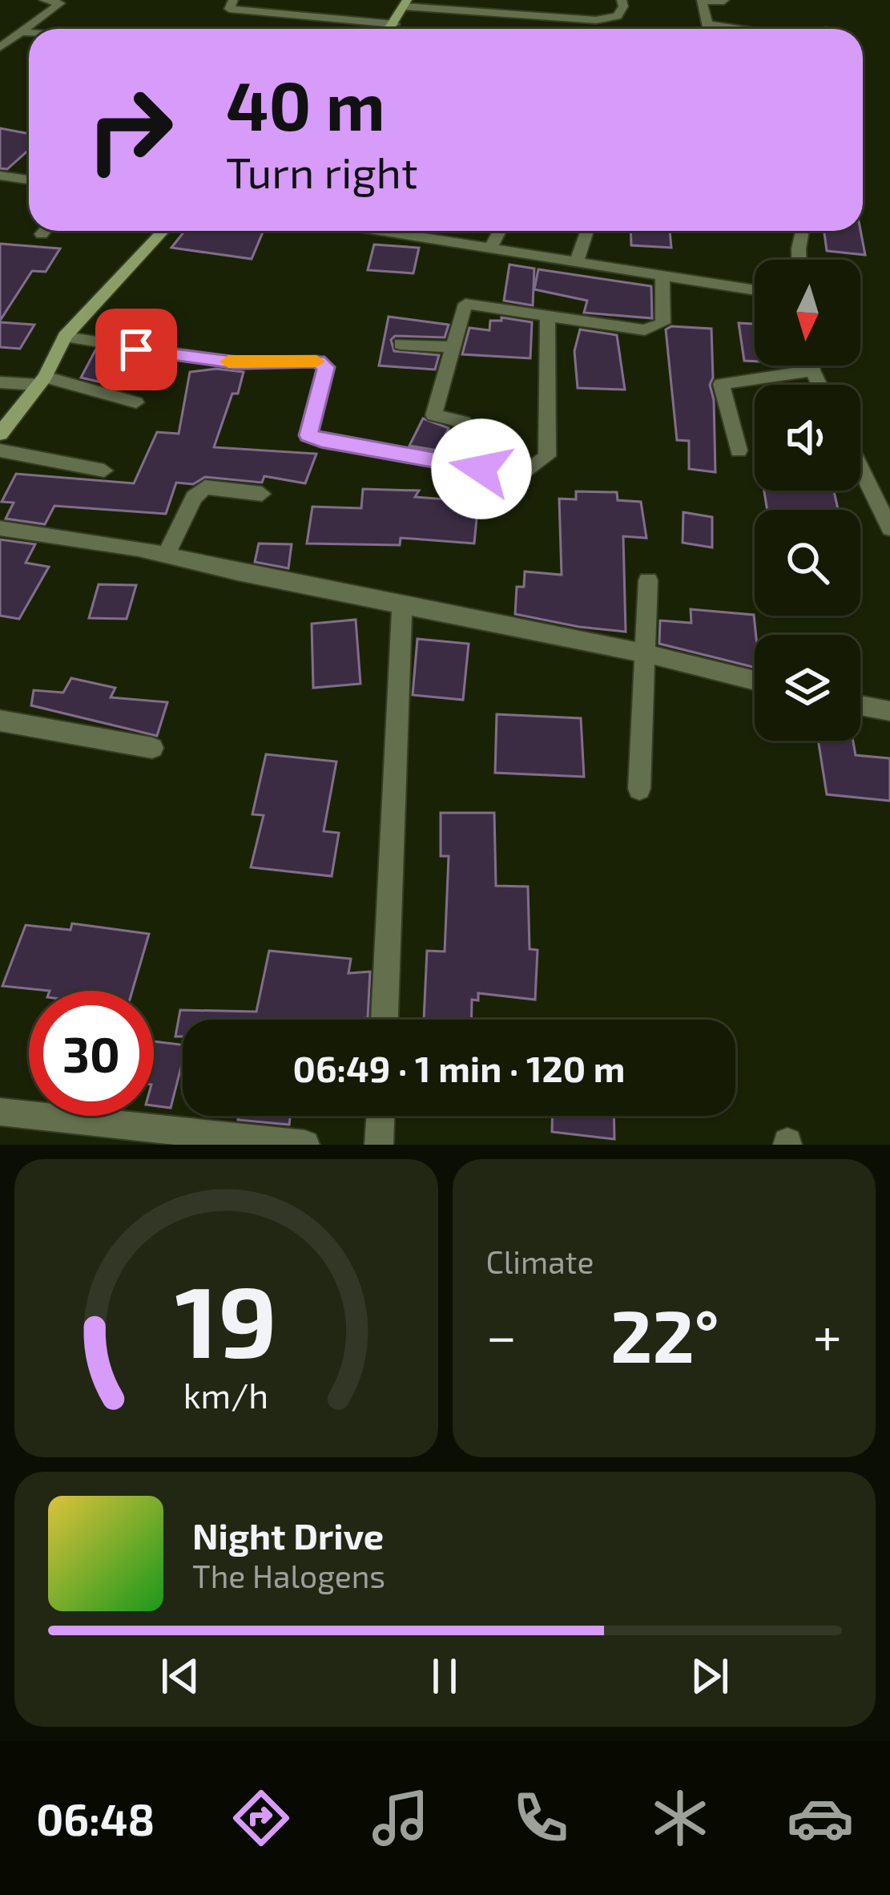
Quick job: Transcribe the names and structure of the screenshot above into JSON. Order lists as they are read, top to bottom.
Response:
{
  "north": "bottom",
  "page": {
    "turn": ["40 m", "Turn right"],
    "limit": "30",
    "trip": "06:49 · 1 min · 120 m",
    "tile": "Climate",
    "heat": ["−", "22°", "+"],
    "song": ["Night Drive", "The Halogens"],
    "tabs": "06:48",
    "gauge": ["19", "km/h"]
  }
}
